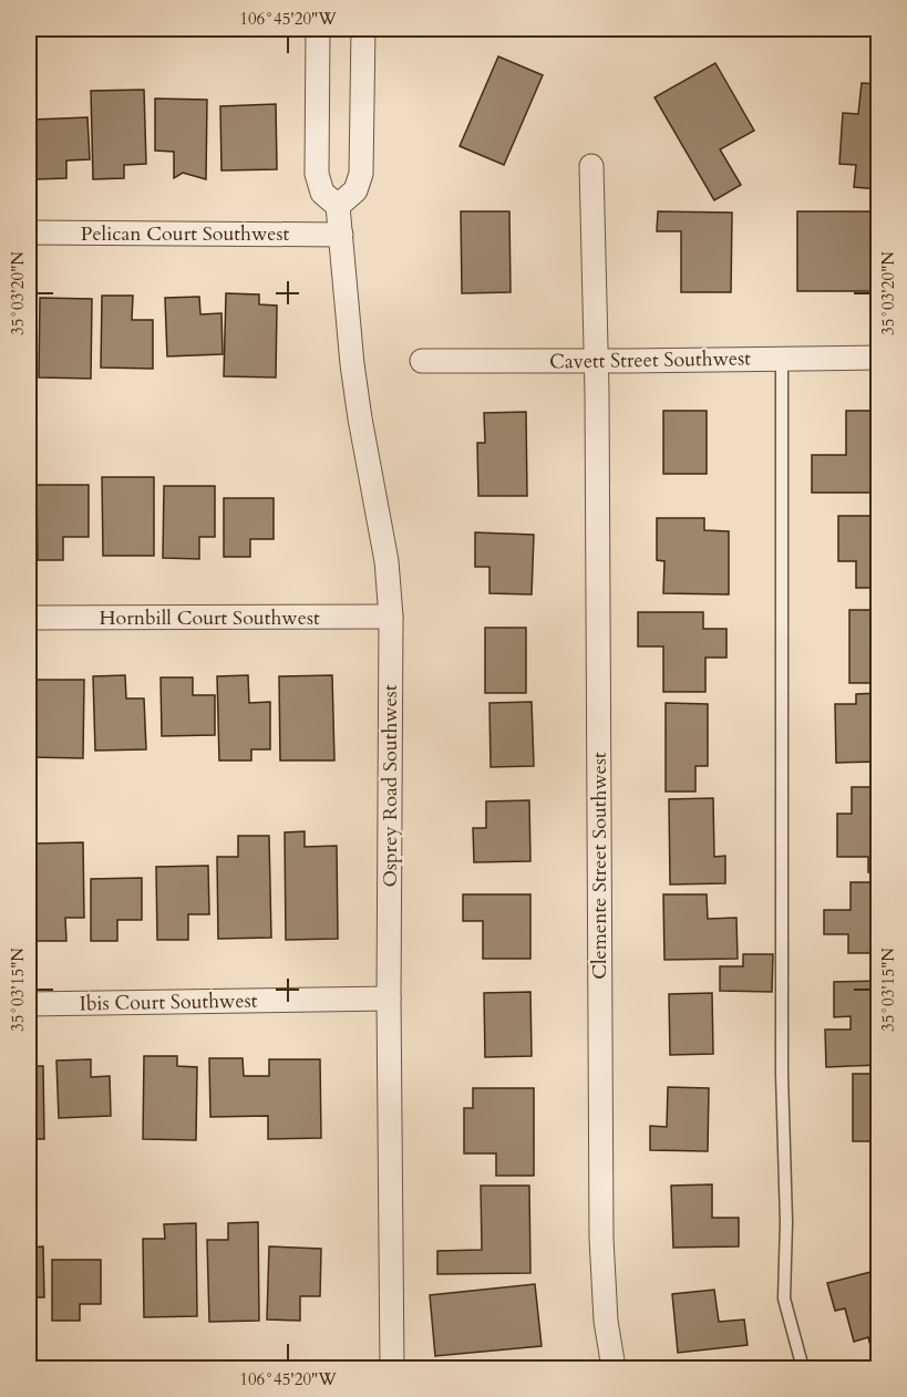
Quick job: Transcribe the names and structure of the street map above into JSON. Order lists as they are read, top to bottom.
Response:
{
  "streets": {
    "street": [
      "Pelican Court Southwest",
      "Cavett Street Southwest",
      "Hornbill Court Southwest",
      "Osprey Road Southwest",
      "Clemente Street Southwest",
      "Ibis Court Southwest"
    ]
  },
  "crossings": [
    ["Pelican Court Southwest", "Osprey Road Southwest"],
    ["Cavett Street Southwest", "Clemente Street Southwest"],
    ["Hornbill Court Southwest", "Osprey Road Southwest"],
    ["Osprey Road Southwest", "Ibis Court Southwest"]
  ],
  "coordinates": ["106°45'20\"W", "35°03'20\"N", "35°03'15\"N"]
}
